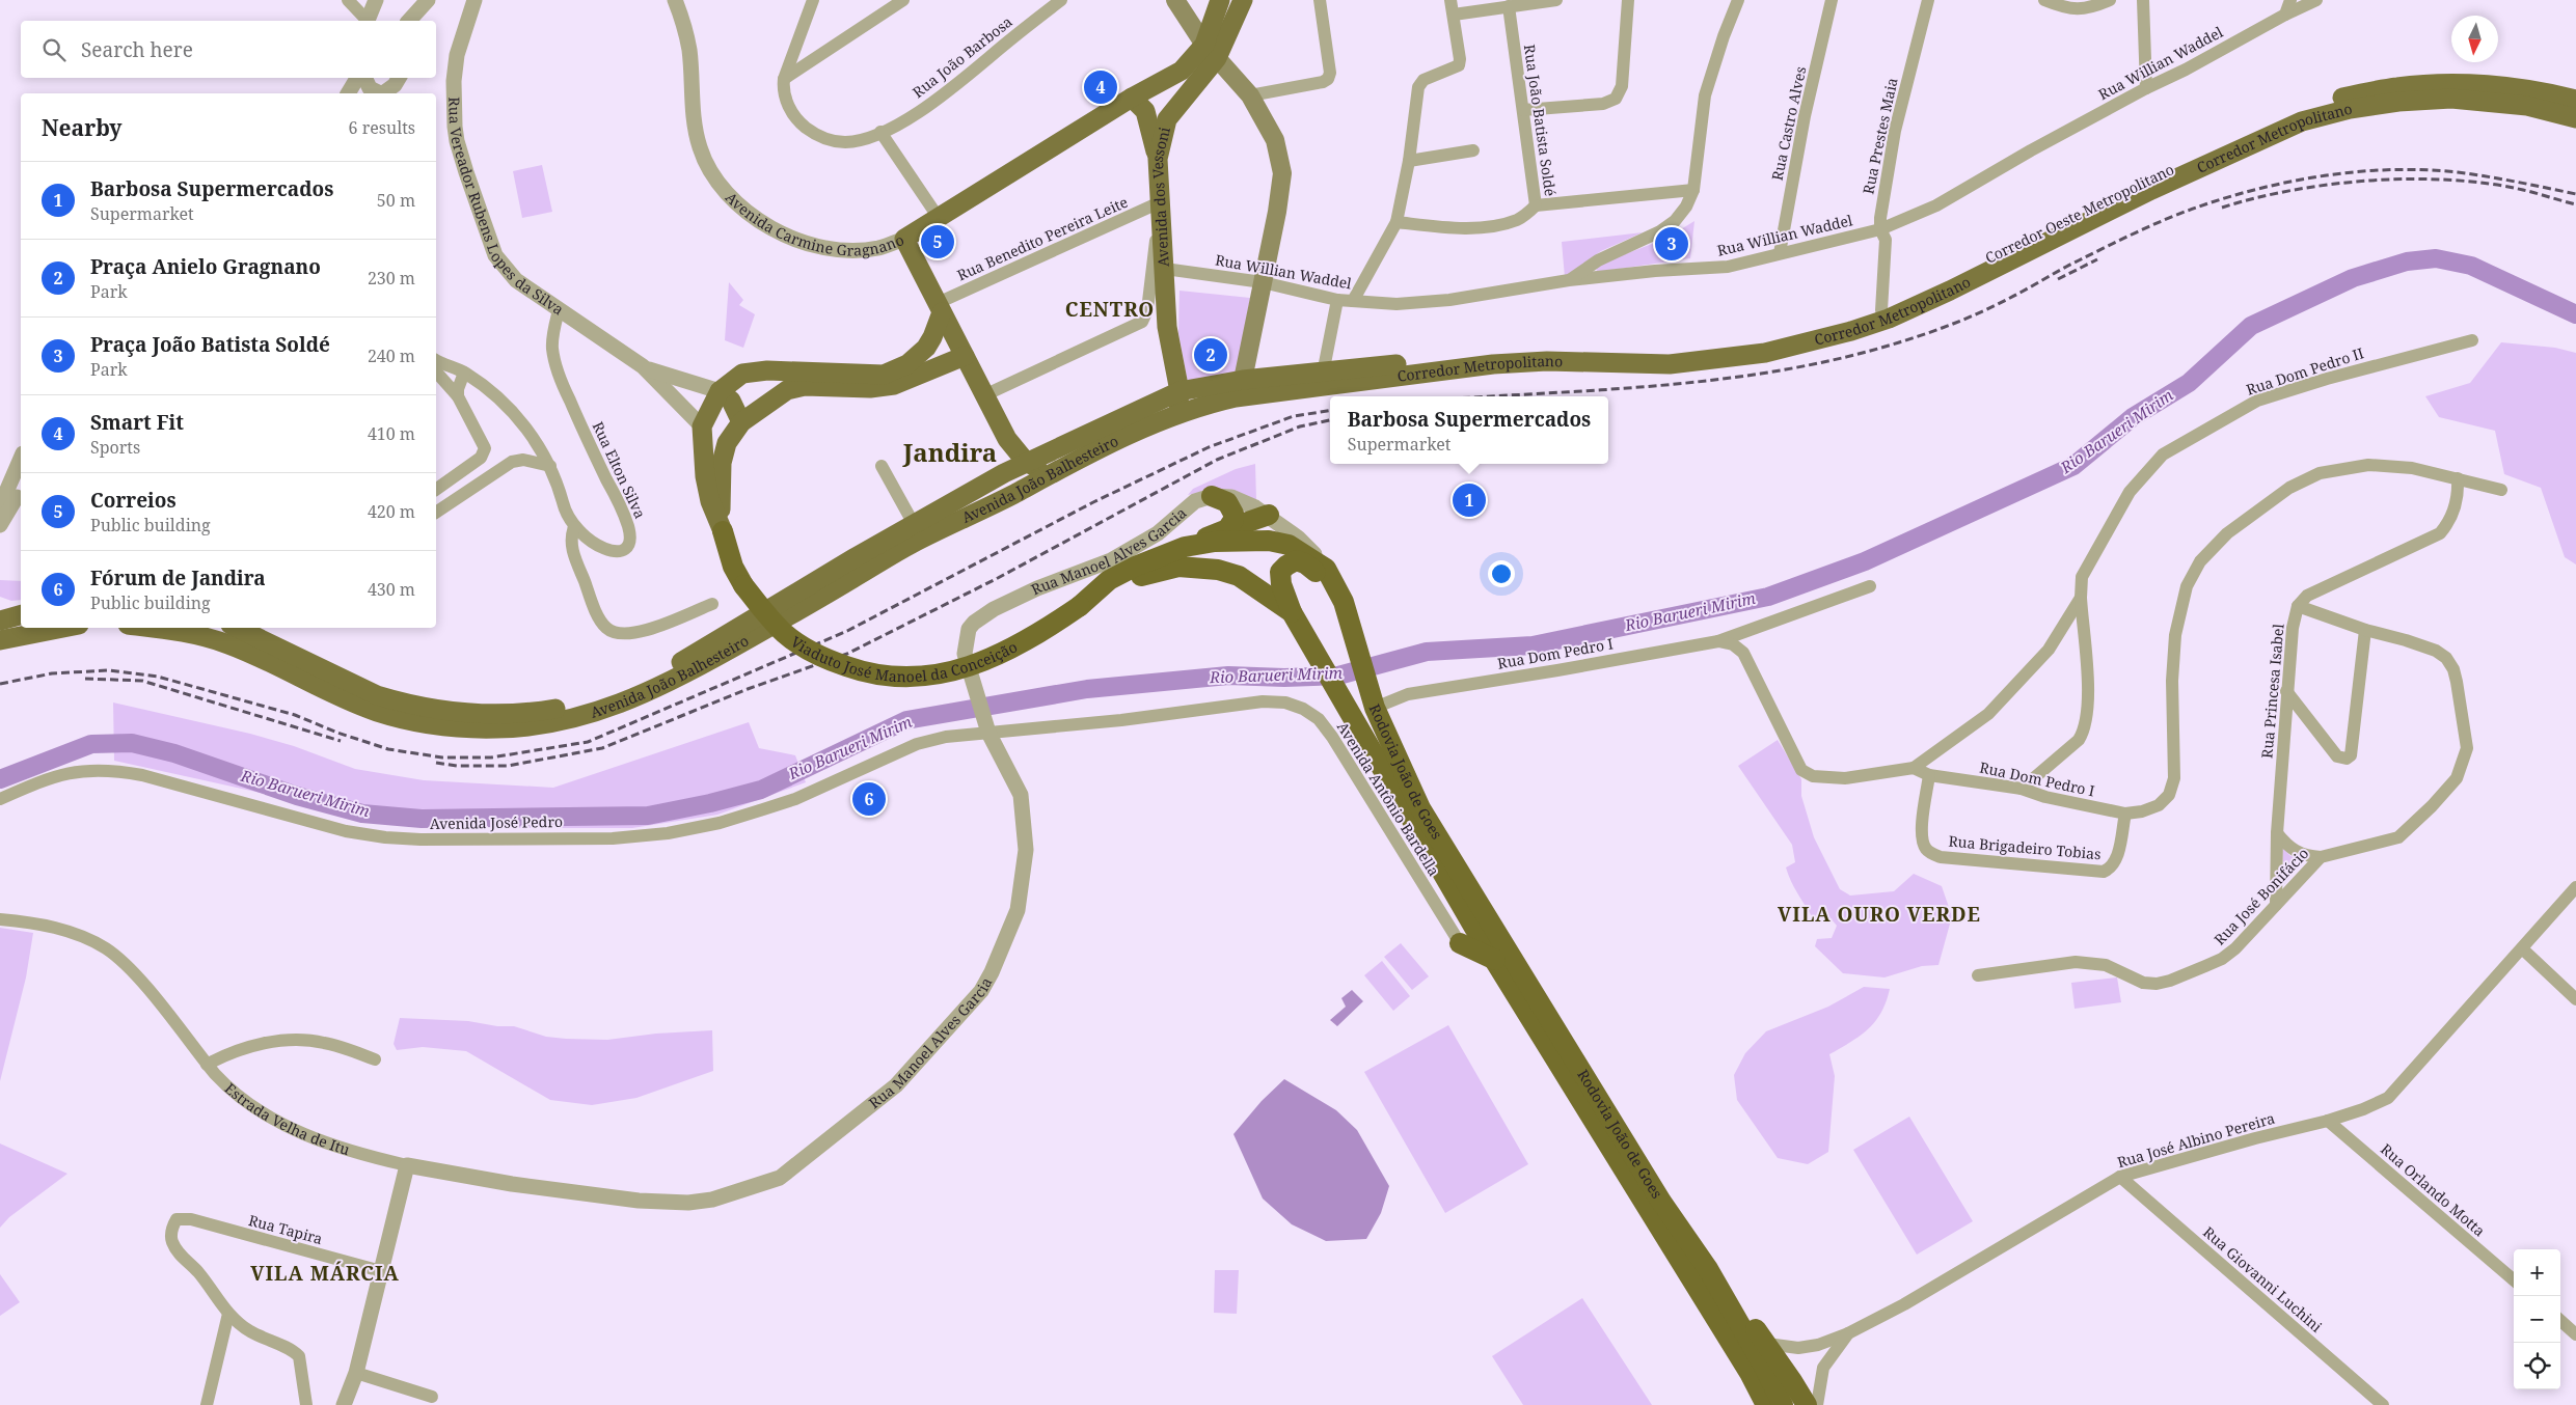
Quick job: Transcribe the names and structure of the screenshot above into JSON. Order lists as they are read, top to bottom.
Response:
{
  "streets": {
    "highway": ["Viaduto José Manoel da Conceição", "Rodovia João de Goes"],
    "main road": [
      "Corredor Metropolitano",
      "Avenida dos Vessoni",
      "Rua Vereador Rubens Lopes da Silva",
      "Avenida Carmine Gragnano",
      "Corredor Oeste Metropolitano",
      "Avenida João Balhesteiro"
    ],
    "street": [
      "Rua João Barbosa",
      "Rua Willian Waddel",
      "Rua João Batista Soldé",
      "Rua Castro Alves",
      "Rua Prestes Maia",
      "Rua Benedito Pereira Leite",
      "Rua Dom Pedro II",
      "Rua Elton Silva",
      "Rua Manoel Alves Garcia",
      "Rua Dom Pedro I",
      "Rua Princesa Isabel",
      "Avenida Antônio Bardella",
      "Avenida José Pedro",
      "Rua Brigadeiro Tobias",
      "Rua José Bonifácio",
      "Estrada Velha de Itu",
      "Rua José Albino Pereira",
      "Rua Orlando Motta",
      "Rua Tapira",
      "Rua Giovanni Luchini"
    ]
  },
  "crossings": [
    ["Rua Willian Waddel", "Rua Castro Alves"],
    ["Rua Willian Waddel", "Rua Prestes Maia"],
    ["Rua Willian Waddel", "Avenida dos Vessoni"],
    ["Rua Prestes Maia", "Corredor Oeste Metropolitano"],
    ["Corredor Metropolitano", "Avenida dos Vessoni"],
    ["Corredor Metropolitano", "Avenida João Balhesteiro"],
    ["Avenida dos Vessoni", "Avenida Carmine Gragnano"],
    ["Avenida dos Vessoni", "Rua Benedito Pereira Leite"],
    ["Avenida dos Vessoni", "Avenida João Balhesteiro"],
    ["Rua Vereador Rubens Lopes da Silva", "Rua Elton Silva"],
    ["Corredor Oeste Metropolitano", "Avenida João Balhesteiro"],
    ["Rua Dom Pedro II", "Rua Dom Pedro I"],
    ["Rua Manoel Alves Garcia", "Rodovia João de Goes"],
    ["Rua Manoel Alves Garcia", "Avenida Antônio Bardella"],
    ["Rua Manoel Alves Garcia", "Avenida José Pedro"],
    ["Rua Manoel Alves Garcia", "Estrada Velha de Itu"],
    ["Rua Dom Pedro I", "Rodovia João de Goes"],
    ["Rua Dom Pedro I", "Rua Brigadeiro Tobias"],
    ["Rua Princesa Isabel", "Rua José Bonifácio"],
    ["Avenida Antônio Bardella", "Avenida José Pedro"],
    ["Rua José Albino Pereira", "Rua Orlando Motta"],
    ["Rua José Albino Pereira", "Rua Giovanni Luchini"]
  ],
  "districts": [
    "CENTRO",
    "Jandira",
    "VILA OURO VERDE",
    "VILA MÁRCIA"
  ],
  "water": ["Rio Barueri Mirim"],
  "north": "bottom",
  "page": {
    "search": "Search here",
    "pins": [
      "4",
      "5",
      "3",
      "2",
      "1",
      "6"
    ],
    "heading": ["Nearby", "6 results"],
    "list": [
      {
        "mark": "1",
        "name": "Barbosa Supermercados",
        "note": "Supermarket",
        "value": "50 m"
      },
      {
        "mark": "2",
        "name": "Praça Anielo Gragnano",
        "note": "Park",
        "value": "230 m"
      },
      {
        "mark": "3",
        "name": "Praça João Batista Soldé",
        "note": "Park",
        "value": "240 m"
      },
      {
        "mark": "4",
        "name": "Smart Fit",
        "note": "Sports",
        "value": "410 m"
      },
      {
        "mark": "5",
        "name": "Correios",
        "note": "Public building",
        "value": "420 m"
      },
      {
        "mark": "6",
        "name": "Fórum de Jandira",
        "note": "Public building",
        "value": "430 m"
      }
    ],
    "popup": ["Barbosa Supermercados", "Supermarket"],
    "map_buttons": ["+", "−"]
  }
}
